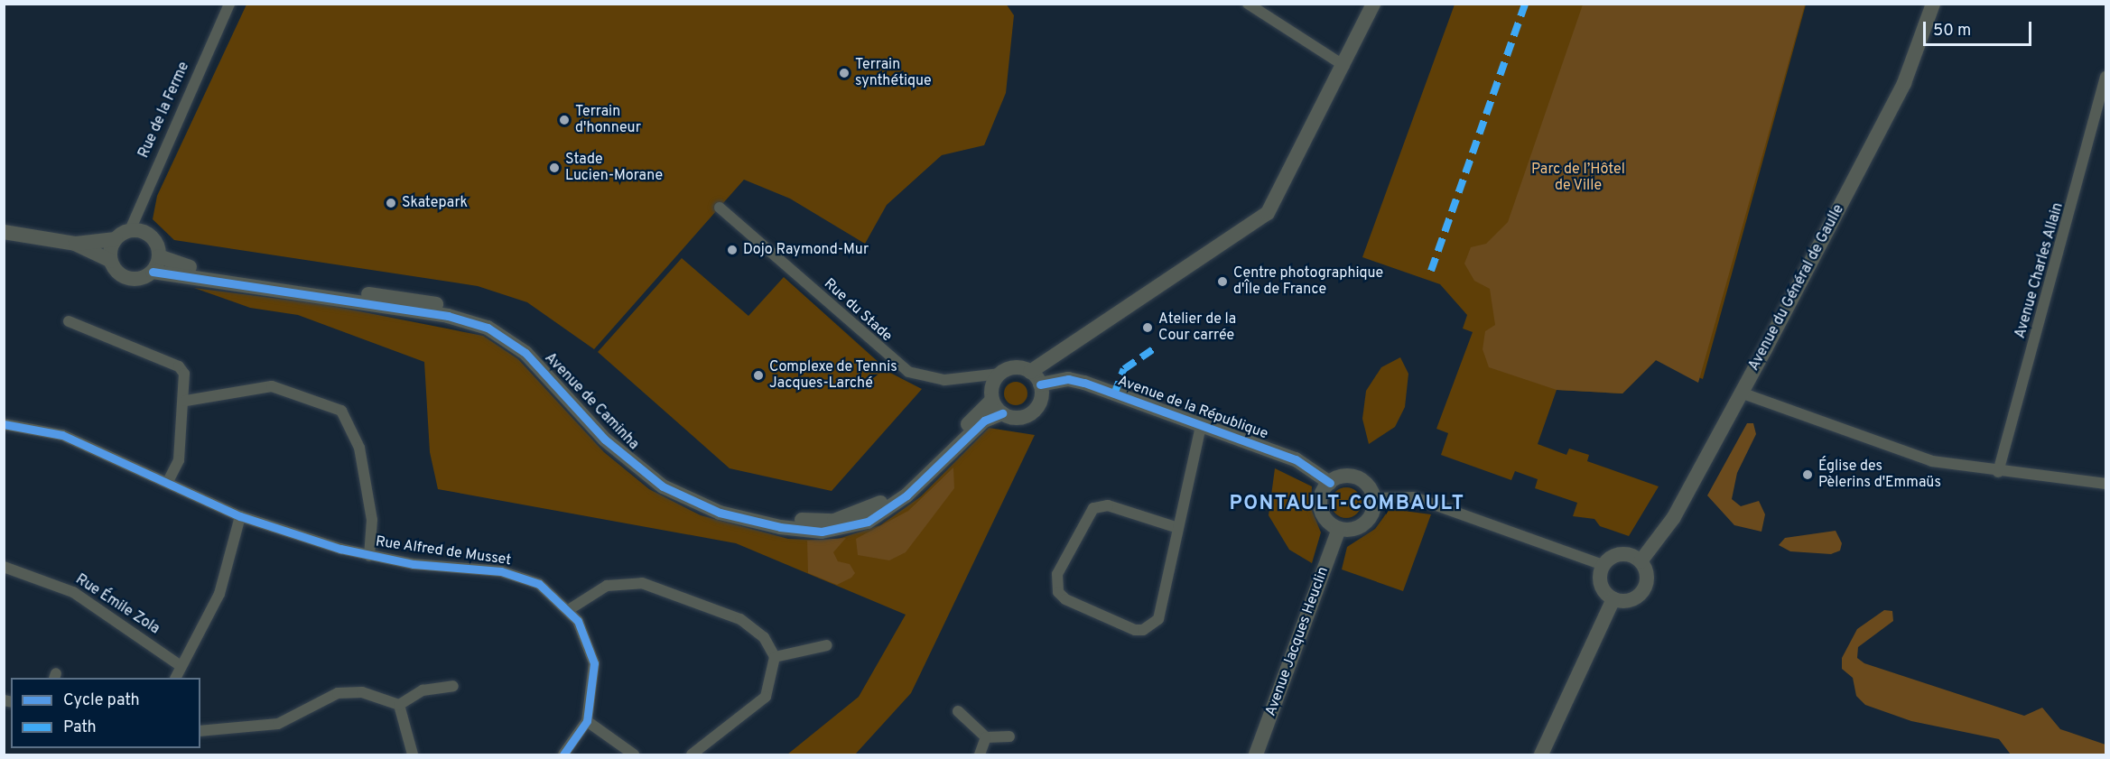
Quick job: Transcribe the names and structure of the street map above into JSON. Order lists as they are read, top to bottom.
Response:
{
  "streets": {
    "street": [
      "Rue de la Ferme",
      "Avenue Charles Allain",
      "Avenue du Général de Gaulle",
      "Rue du Stade",
      "Avenue de Caminha",
      "Avenue de la République",
      "Rue Alfred de Musset",
      "Rue Émile Zola",
      "Avenue Jacques Heuclin"
    ]
  },
  "crossings": [
    ["Rue de la Ferme", "Avenue de Caminha"],
    ["Rue du Stade", "Avenue de Caminha"],
    ["Rue du Stade", "Avenue de la République"],
    ["Avenue de Caminha", "Avenue de la République"],
    ["Avenue de la République", "Avenue Jacques Heuclin"]
  ],
  "districts": ["PONTAULT-COMBAULT"],
  "parks": ["Parc de l’Hôtel de Ville"],
  "places": [
    "Terrain synthétique",
    "Terrain d'honneur",
    "Stade Lucien-Morane",
    "Skatepark",
    "Dojo Raymond-Mur",
    "Centre photographique d'Île de France",
    "Atelier de la Cour carrée",
    "Complexe de Tennis Jacques-Larché",
    "Église des Pèlerins d'Emmaüs"
  ],
  "legend": ["Cycle path", "Path"],
  "scale_bar": "50 m"
}
